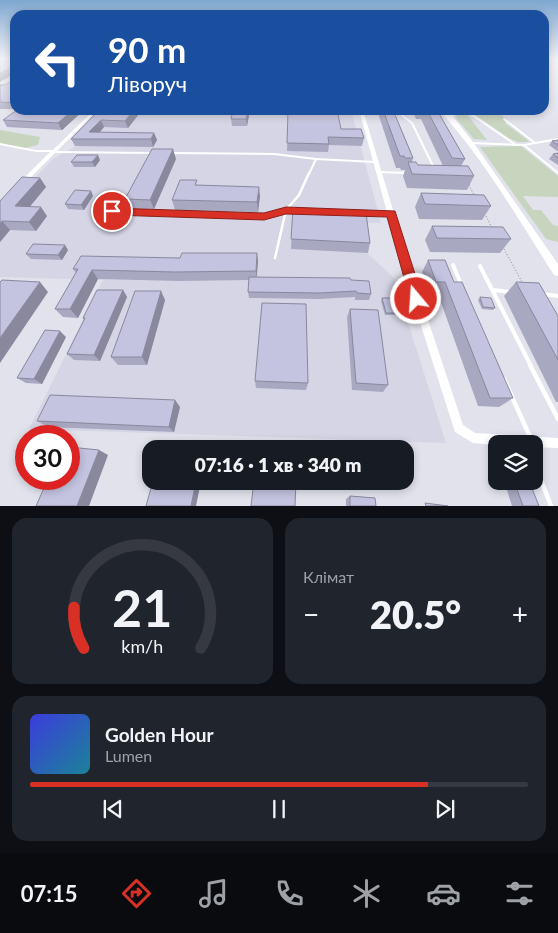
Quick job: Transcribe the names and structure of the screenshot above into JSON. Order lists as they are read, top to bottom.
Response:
{
  "page": {
    "turn": ["90 m", "Ліворуч"],
    "limit": "30",
    "trip": "07:16 · 1 хв · 340 m",
    "tile": "Клімат",
    "heat": ["−", "20.5°", "+"],
    "song": ["Golden Hour", "Lumen"],
    "tabs": "07:15",
    "gauge": ["21", "km/h"]
  }
}
